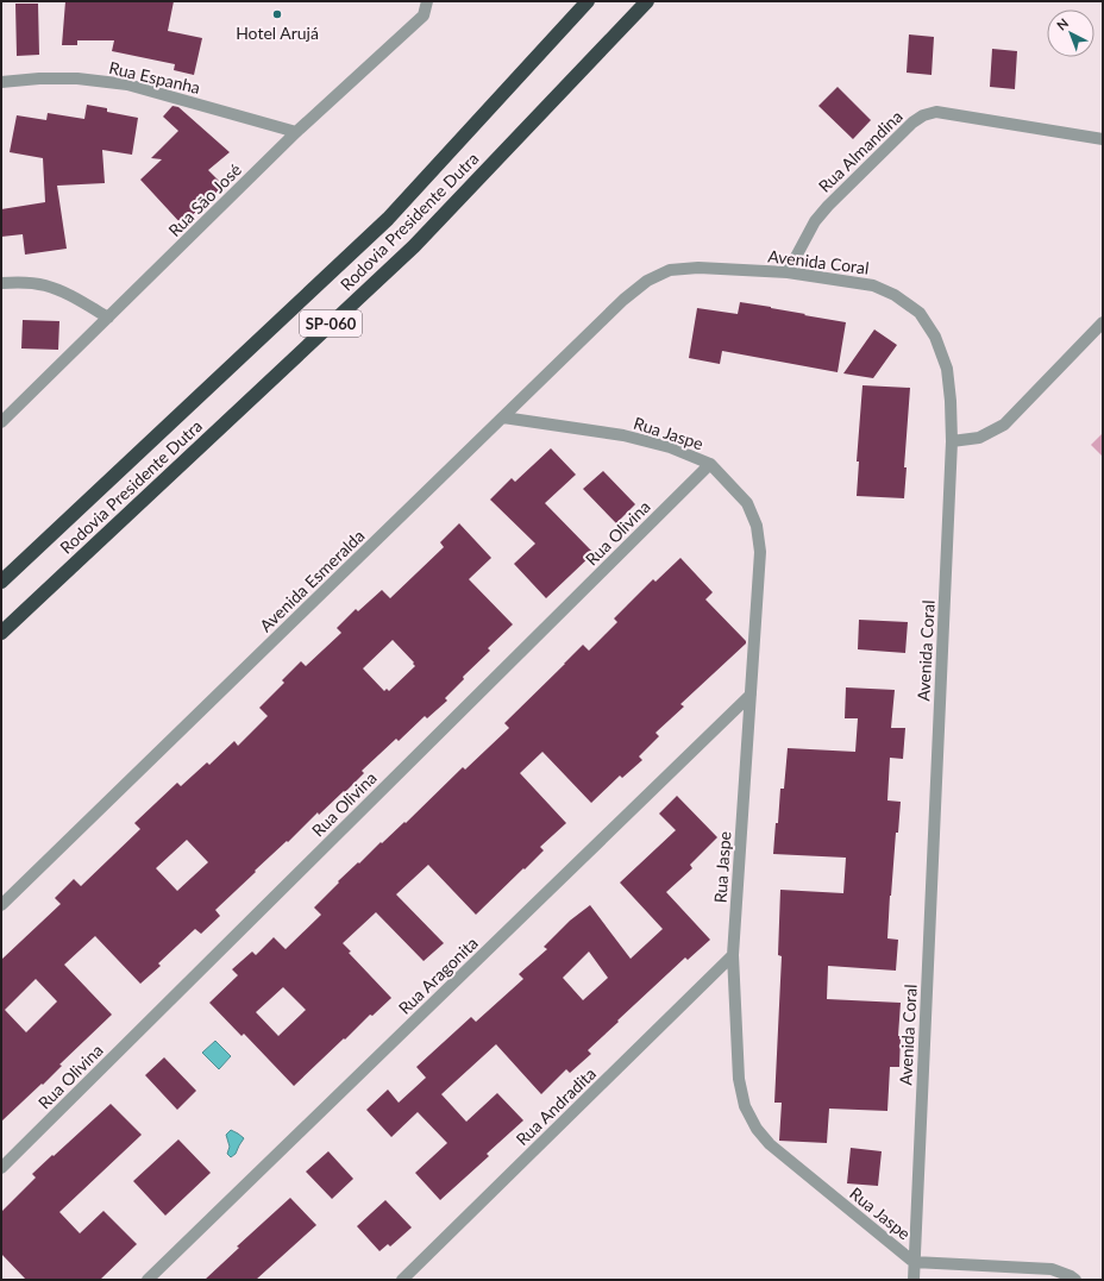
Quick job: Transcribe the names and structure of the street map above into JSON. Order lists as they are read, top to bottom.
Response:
{
  "streets": {
    "highway": ["Rodovia Presidente Dutra", "SP-060"],
    "street": [
      "Rua Espanha",
      "Rua Almandina",
      "Rua São José",
      "Avenida Coral",
      "Rua Jaspe",
      "Rua Olivina",
      "Avenida Esmeralda",
      "Rua Aragonita",
      "Rua Andradita"
    ]
  },
  "crossings": [
    ["Rua Espanha", "Rua São José"],
    ["Rua Almandina", "Avenida Coral"],
    ["Avenida Coral", "Rua Jaspe"],
    ["Avenida Coral", "Avenida Esmeralda"],
    ["Rua Jaspe", "Rua Olivina"],
    ["Rua Jaspe", "Avenida Esmeralda"],
    ["Rua Jaspe", "Rua Aragonita"],
    ["Rua Jaspe", "Rua Andradita"]
  ],
  "places": ["Hotel Arujá"],
  "north": "top left"
}
